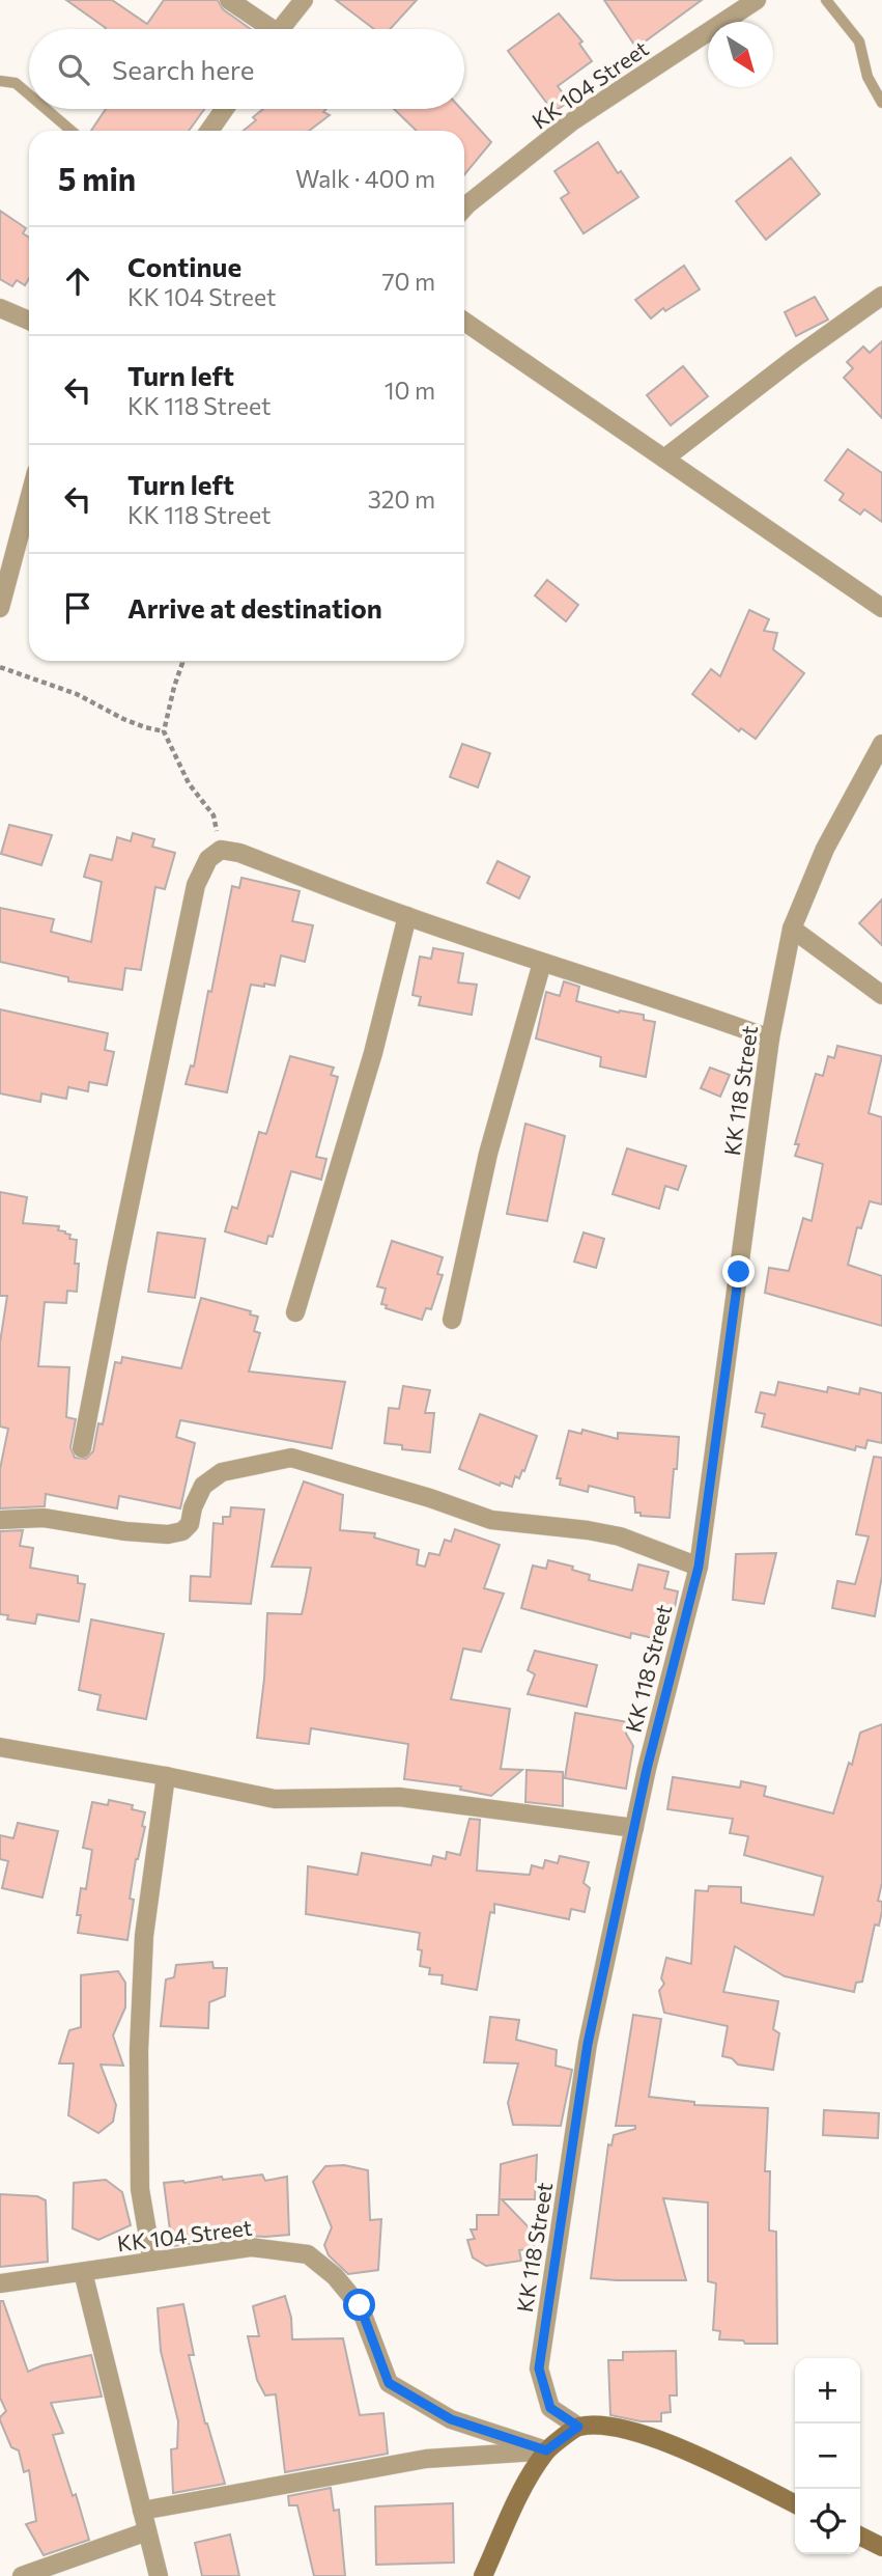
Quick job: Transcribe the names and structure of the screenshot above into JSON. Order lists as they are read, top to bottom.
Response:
{
  "streets": {
    "street": ["KK 104 Street", "KK 118 Street"]
  },
  "north": "bottom right",
  "page": {
    "search": "Search here",
    "heading": ["5 min", "Walk · 400 m"],
    "list": [
      ["Continue", "KK 104 Street", "70 m"],
      ["Turn left", "KK 118 Street", "10 m"],
      ["Turn left", "KK 118 Street", "320 m"],
      "Arrive at destination"
    ],
    "map_buttons": ["+", "−"]
  }
}
